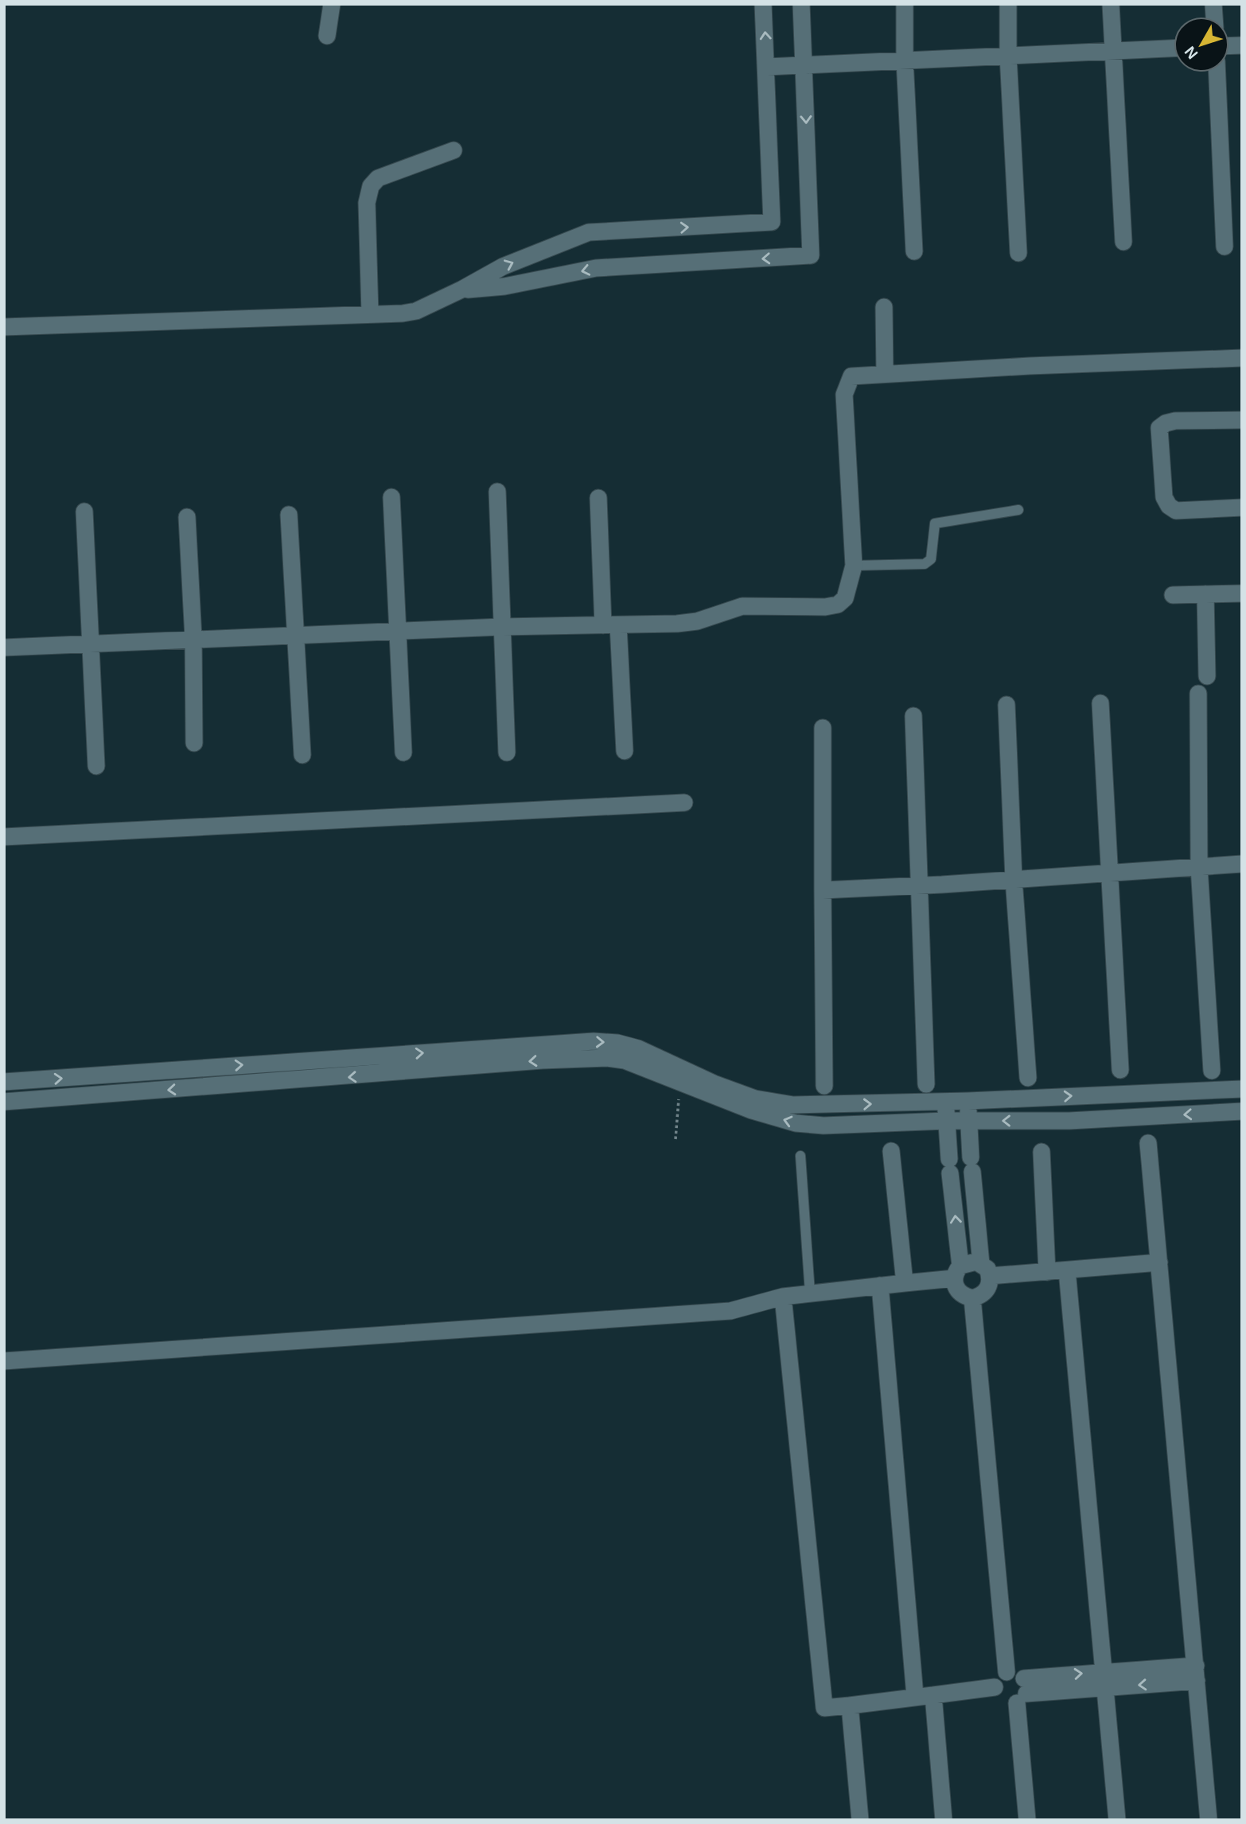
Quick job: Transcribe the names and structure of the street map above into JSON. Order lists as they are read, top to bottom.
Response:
{
  "north": "bottom left"
}
